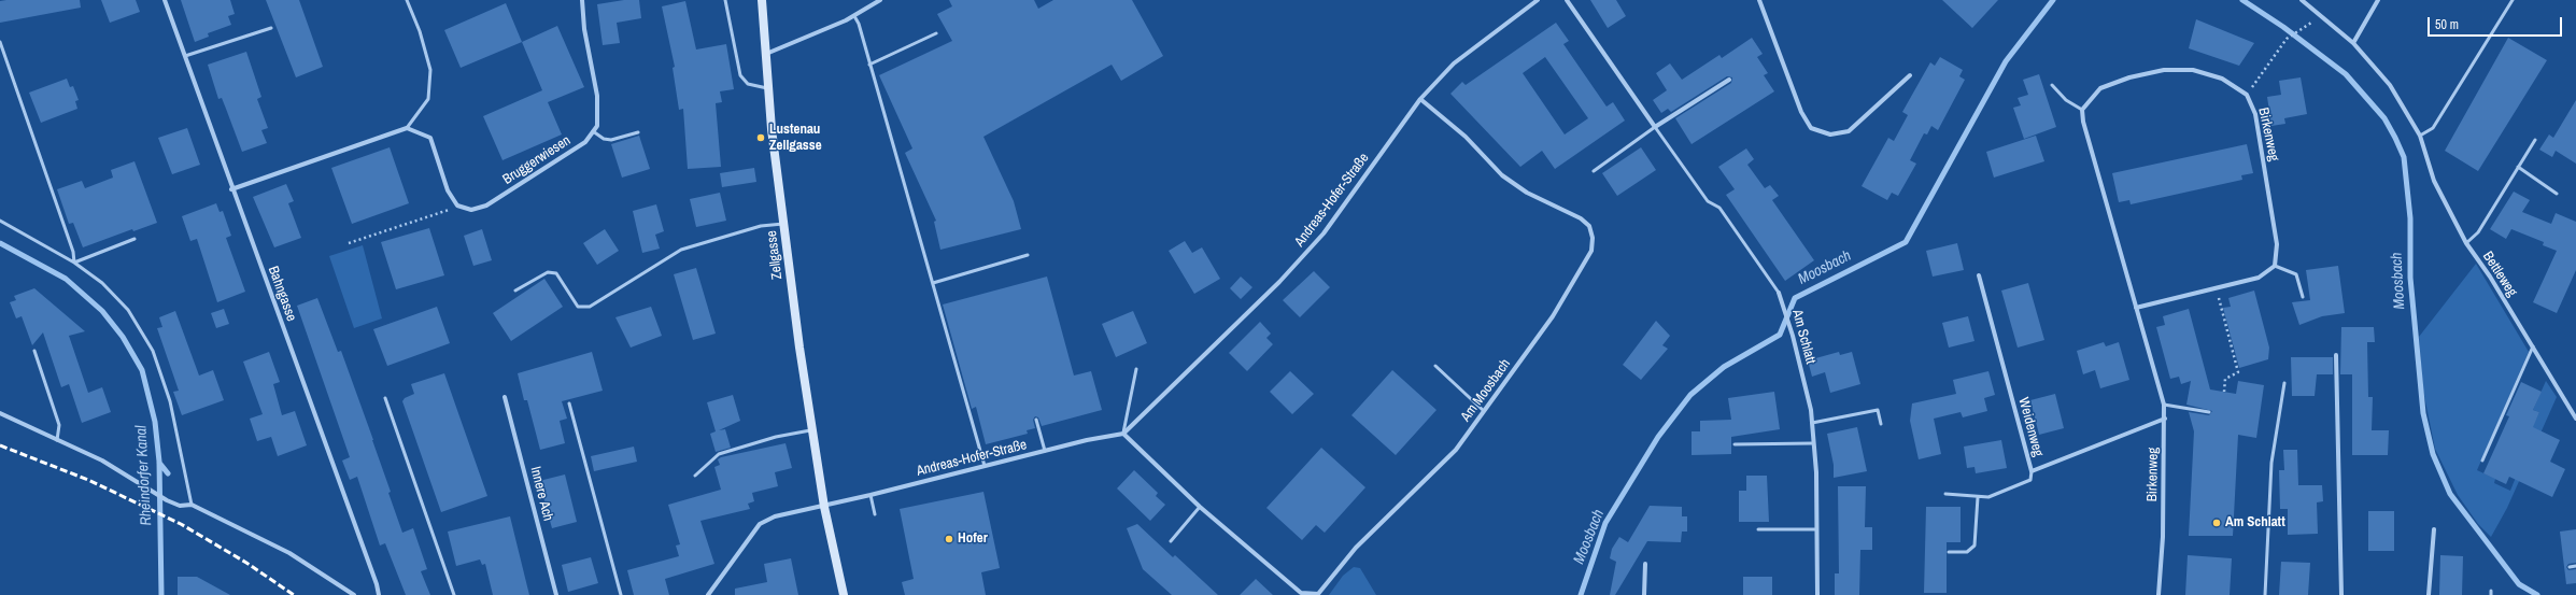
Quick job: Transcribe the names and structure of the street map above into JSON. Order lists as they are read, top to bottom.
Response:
{
  "streets": {
    "main road": ["Zellgasse"],
    "street": [
      "Birkenweg",
      "Bruggerwiesen",
      "Andreas-Hofer-Straße",
      "Bettleweg",
      "Bahngasse",
      "Am Schlatt",
      "Am Moosbach",
      "Weidenweg",
      "Innere Ach"
    ]
  },
  "crossings": [
    ["Birkenweg", "Weidenweg"],
    ["Andreas-Hofer-Straße", "Zellgasse"],
    ["Andreas-Hofer-Straße", "Am Moosbach"]
  ],
  "water": ["Moosbach", "Rheindorfer Kanal"],
  "places": ["Lustenau Zellgasse", "Am Schlatt", "Hofer"],
  "scale_bar": "50 m"
}
